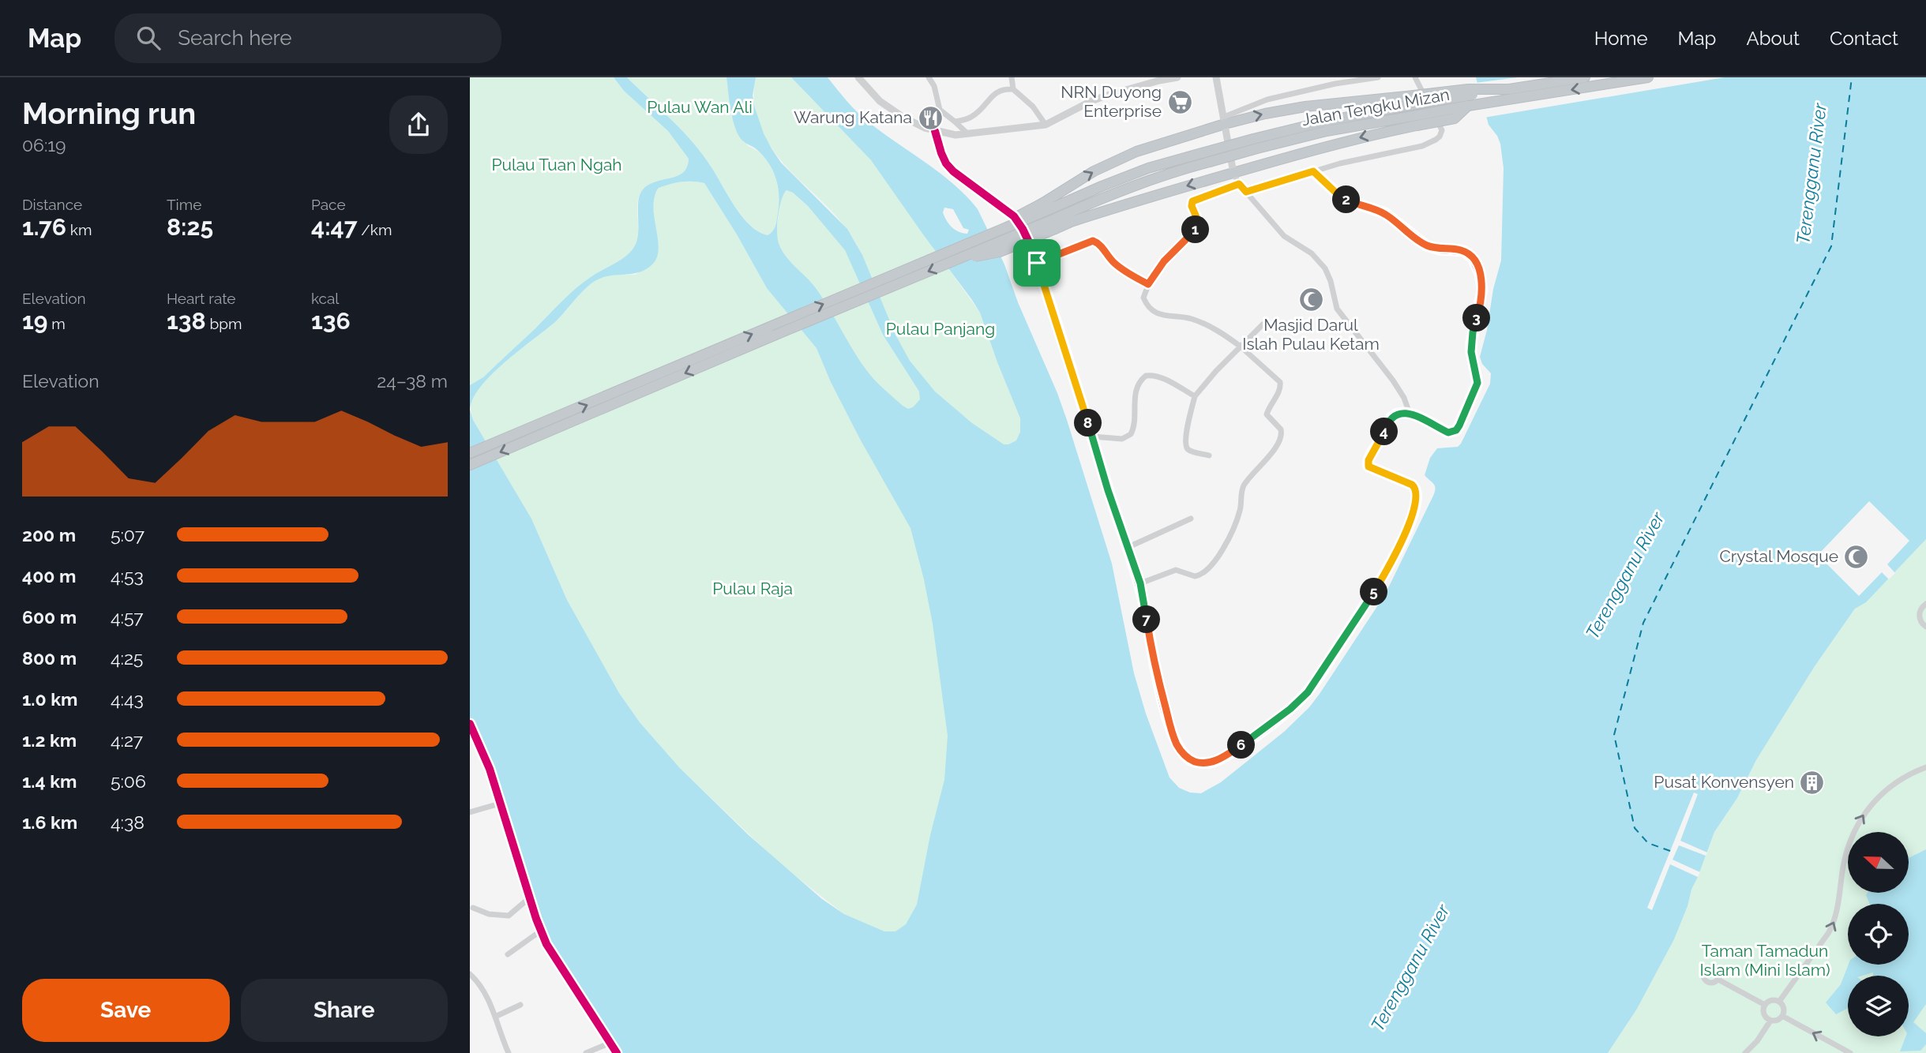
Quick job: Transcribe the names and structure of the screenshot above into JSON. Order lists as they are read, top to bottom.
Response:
{
  "streets": {
    "highway": ["Jalan Tengku Mizan"]
  },
  "water": ["Terengganu River"],
  "parks": [
    "Pulau Wan Ali",
    "Pulau Tuan Ngah",
    "Pulau Panjang",
    "Pulau Raja",
    "Taman Tamadun Islam (Mini Islam)"
  ],
  "places": {
    "supermarket": ["NRN Duyong Enterprise"],
    "restaurant": ["Warung Katana"],
    "mosque": ["Masjid Darul Islah Pulau Ketam", "Crystal Mosque"],
    "building": ["Pusat Konvensyen"]
  },
  "north": "left",
  "page": {
    "header": "Map",
    "search": "Search here",
    "nav": [
      "Home",
      "Map",
      "About",
      "Contact"
    ],
    "heading": ["Morning run", "06:19"],
    "stats": [
      ["Distance", "1.76 km"],
      ["Time", "8:25"],
      ["Pace", "4:47 /km"],
      ["Elevation", "19 m"],
      ["Heart rate", "138 bpm"],
      ["kcal", "136"]
    ],
    "pins": [
      "2",
      "1",
      "3",
      "8",
      "4",
      "5",
      "7",
      "6"
    ],
    "chart": ["Elevation", "24–38 m"],
    "list": [
      {
        "name": "200 m",
        "note": "5:07"
      },
      {
        "name": "400 m",
        "note": "4:53"
      },
      {
        "name": "600 m",
        "note": "4:57"
      },
      {
        "name": "800 m",
        "note": "4:25"
      },
      {
        "name": "1.0 km",
        "note": "4:43"
      },
      {
        "name": "1.2 km",
        "note": "4:27"
      },
      {
        "name": "1.4 km",
        "note": "5:06"
      },
      {
        "name": "1.6 km",
        "note": "4:38"
      }
    ],
    "buttons": ["Save", "Share"]
  }
}
